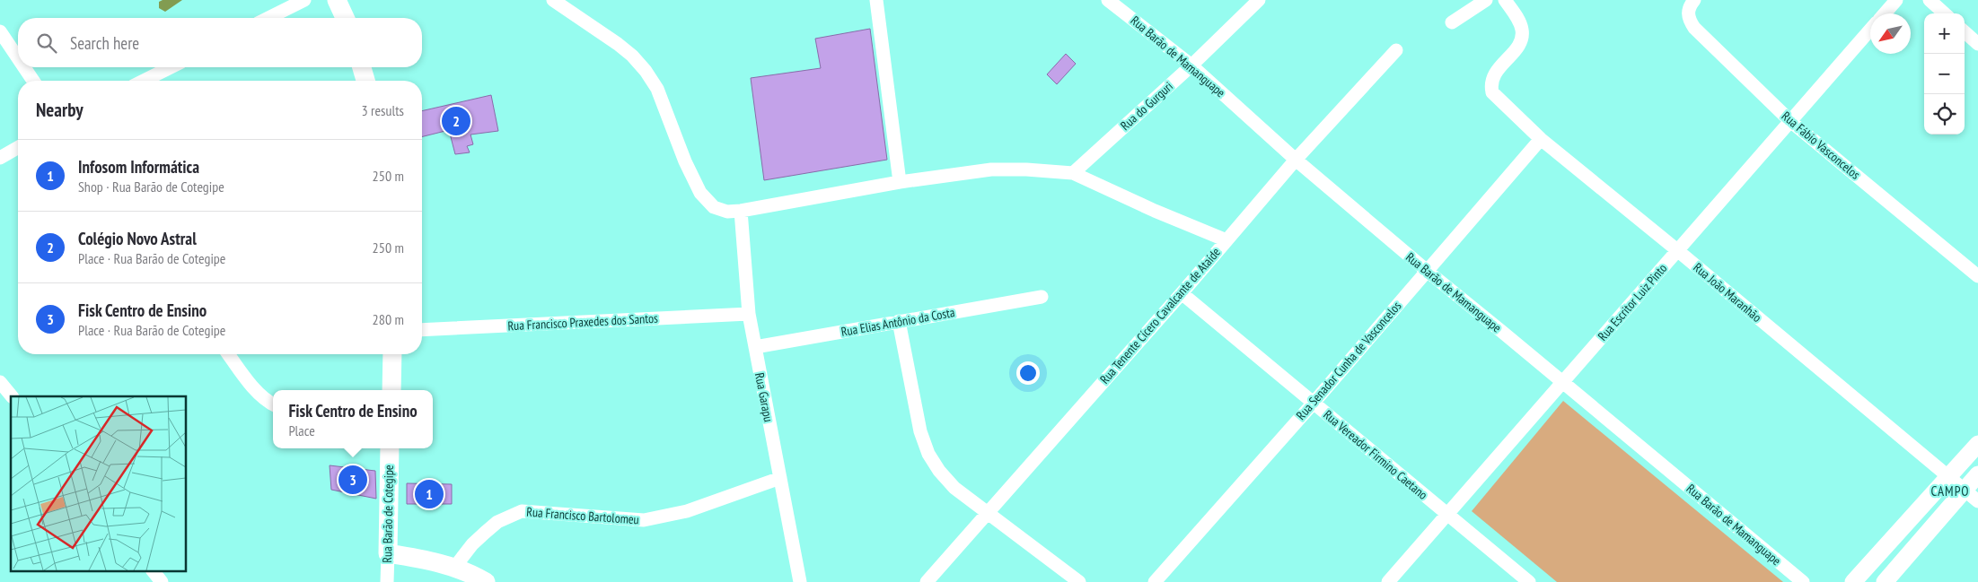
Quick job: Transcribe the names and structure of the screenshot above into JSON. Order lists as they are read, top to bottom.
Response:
{
  "streets": {
    "main road": ["Rua Barão de Cotegipe"],
    "street": [
      "Rua Barão de Mamanguape",
      "Rua do Gurguri",
      "Rua Fábio Vasconcelos",
      "Rua João Maranhão",
      "Rua Escritor Luiz Pinto",
      "Rua Tenente Cícero Cavalcante de Ataíde",
      "Rua Francisco Praxedes dos Santos",
      "Rua Elias Antônio da Costa",
      "Rua Senador Cunha de Vasconcelos",
      "Rua Garapu",
      "Rua Vereador Firmino Caetano",
      "Rua Francisco Bartolomeu"
    ]
  },
  "crossings": [
    ["Rua Barão de Mamanguape", "Rua do Gurguri"],
    ["Rua Barão de Mamanguape", "Rua Escritor Luiz Pinto"],
    ["Rua Barão de Mamanguape", "Rua Tenente Cícero Cavalcante de Ataíde"],
    ["Rua Barão de Mamanguape", "Rua Senador Cunha de Vasconcelos"],
    ["Rua Fábio Vasconcelos", "Rua Escritor Luiz Pinto"],
    ["Rua João Maranhão", "Rua Escritor Luiz Pinto"],
    ["Rua João Maranhão", "Rua Senador Cunha de Vasconcelos"],
    ["Rua Escritor Luiz Pinto", "Rua Vereador Firmino Caetano"],
    ["Rua Tenente Cícero Cavalcante de Ataíde", "Rua Vereador Firmino Caetano"],
    ["Rua Francisco Praxedes dos Santos", "Rua Garapu"],
    ["Rua Elias Antônio da Costa", "Rua Garapu"],
    ["Rua Senador Cunha de Vasconcelos", "Rua Vereador Firmino Caetano"],
    ["Rua Garapu", "Rua Francisco Bartolomeu"]
  ],
  "districts": ["CAMPO"],
  "north": "bottom left",
  "page": {
    "map_buttons": ["+", "−"],
    "search": "Search here",
    "heading": ["Nearby", "3 results"],
    "pins": ["2", "3", "1"],
    "list": [
      {
        "mark": "1",
        "name": "Infosom Informática",
        "note": "Shop · Rua Barão de Cotegipe",
        "value": "250 m"
      },
      {
        "mark": "2",
        "name": "Colégio Novo Astral",
        "note": "Place · Rua Barão de Cotegipe",
        "value": "250 m"
      },
      {
        "mark": "3",
        "name": "Fisk Centro de Ensino",
        "note": "Place · Rua Barão de Cotegipe",
        "value": "280 m"
      }
    ],
    "popup": ["Fisk Centro de Ensino", "Place"]
  }
}
